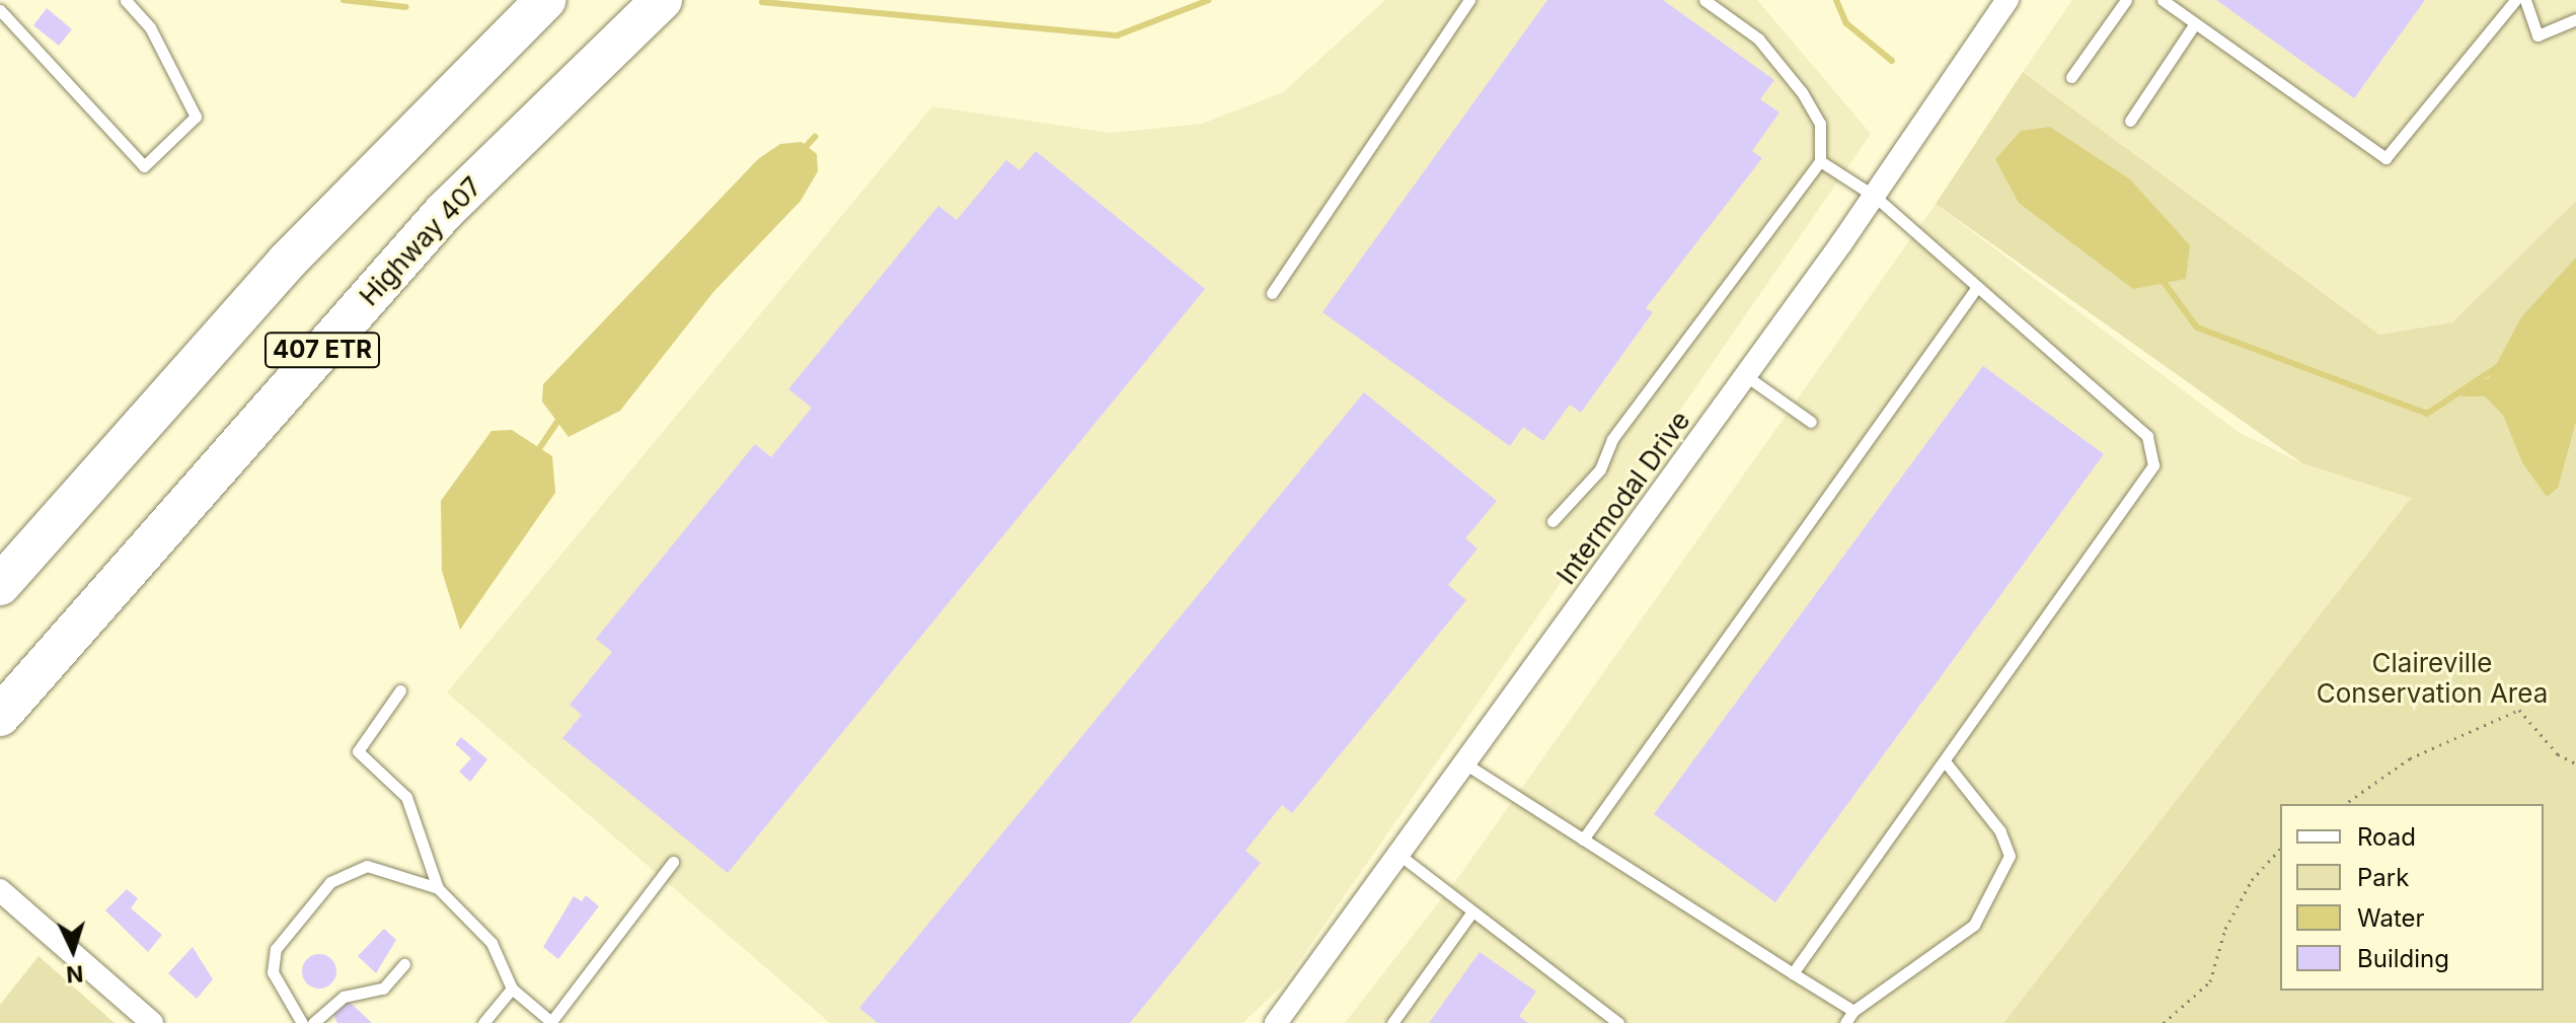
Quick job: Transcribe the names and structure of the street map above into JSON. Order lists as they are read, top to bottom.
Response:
{
  "streets": {
    "highway": ["Highway 407", "407 ETR"],
    "street": ["Intermodal Drive"]
  },
  "parks": ["Claireville Conservation Area"],
  "legend": [
    "Road",
    "Park",
    "Water",
    "Building"
  ],
  "north": "bottom"
}
